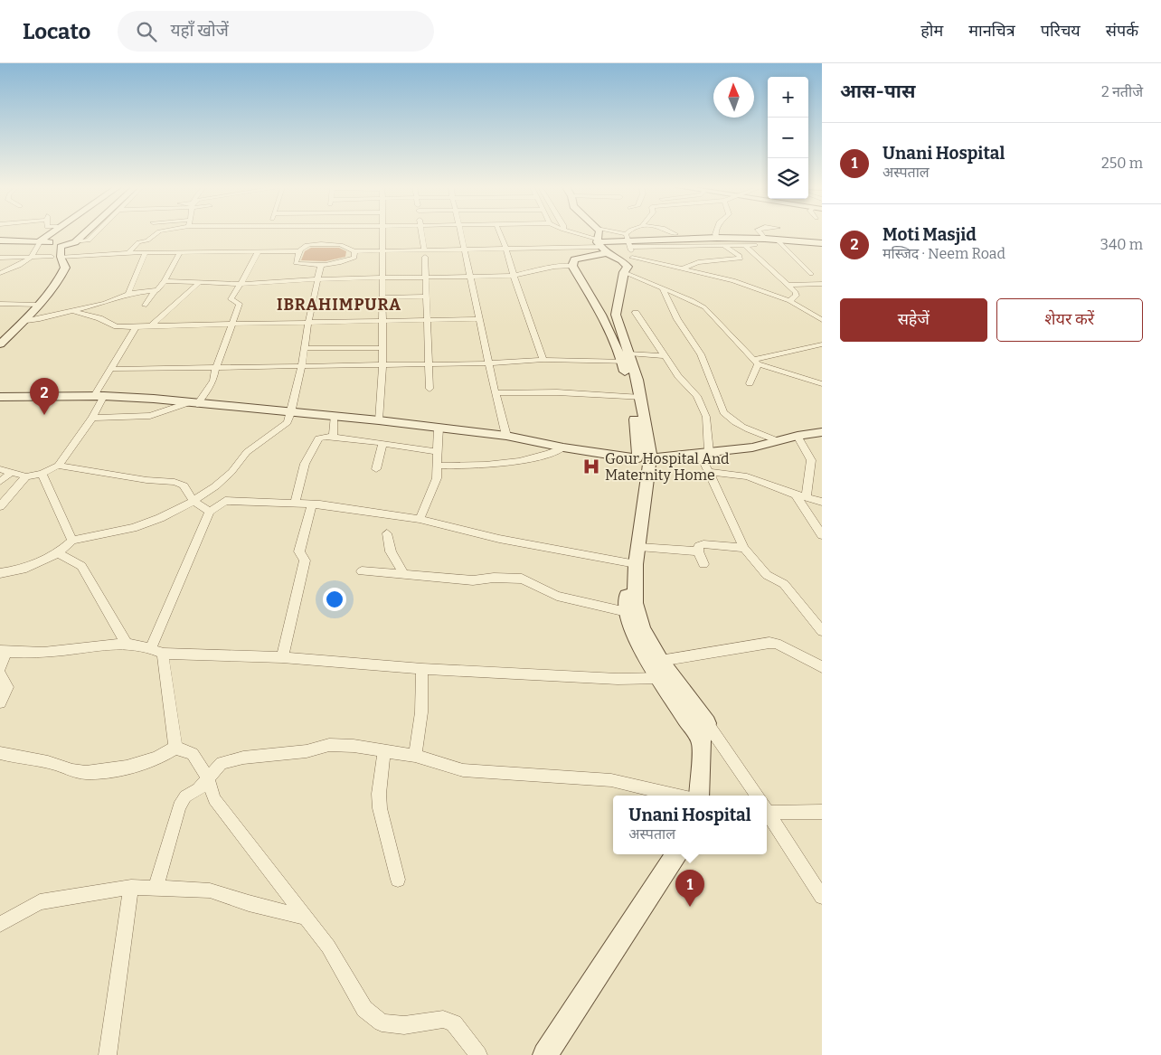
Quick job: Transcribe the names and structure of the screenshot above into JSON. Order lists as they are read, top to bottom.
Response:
{
  "districts": ["IBRAHIMPURA"],
  "places": {
    "hospital": ["Gour Hospital And Maternity Home"]
  },
  "north": "top",
  "page": {
    "header": "Locato",
    "search": "यहाँ खोजें",
    "nav": [
      "होम",
      "मानचित्र",
      "परिचय",
      "संपर्क"
    ],
    "heading": ["आस-पास", "2 नतीजे"],
    "map_buttons": ["+", "−"],
    "list": [
      {
        "mark": "1",
        "name": "Unani Hospital",
        "note": "अस्पताल",
        "value": "250 m"
      },
      {
        "mark": "2",
        "name": "Moti Masjid",
        "note": "मस्जिद · Neem Road",
        "value": "340 m"
      }
    ],
    "buttons": ["सहेजें", "शेयर करें"],
    "pins": ["2", "1"],
    "popup": ["Unani Hospital", "अस्पताल"]
  }
}
